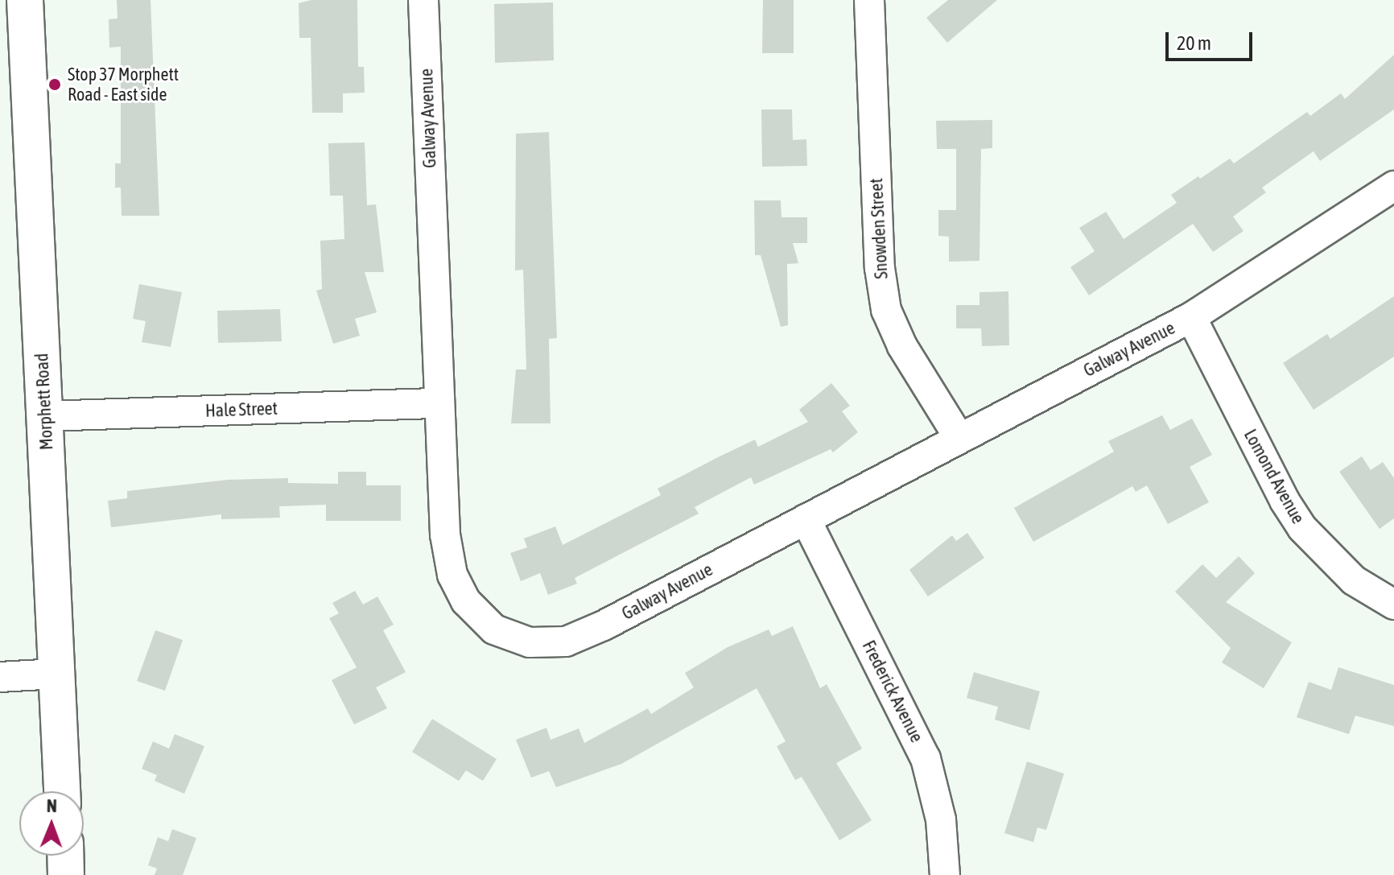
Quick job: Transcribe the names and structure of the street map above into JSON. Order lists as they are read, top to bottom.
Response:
{
  "streets": {
    "main road": ["Morphett Road"],
    "street": [
      "Galway Avenue",
      "Snowden Street",
      "Hale Street",
      "Lomond Avenue",
      "Frederick Avenue"
    ]
  },
  "crossings": [
    ["Galway Avenue", "Snowden Street"],
    ["Galway Avenue", "Hale Street"],
    ["Galway Avenue", "Lomond Avenue"],
    ["Galway Avenue", "Frederick Avenue"],
    ["Morphett Road", "Hale Street"]
  ],
  "places": ["Stop 37 Morphett Road - East side"],
  "scale_bar": "20 m",
  "north": "top"
}
